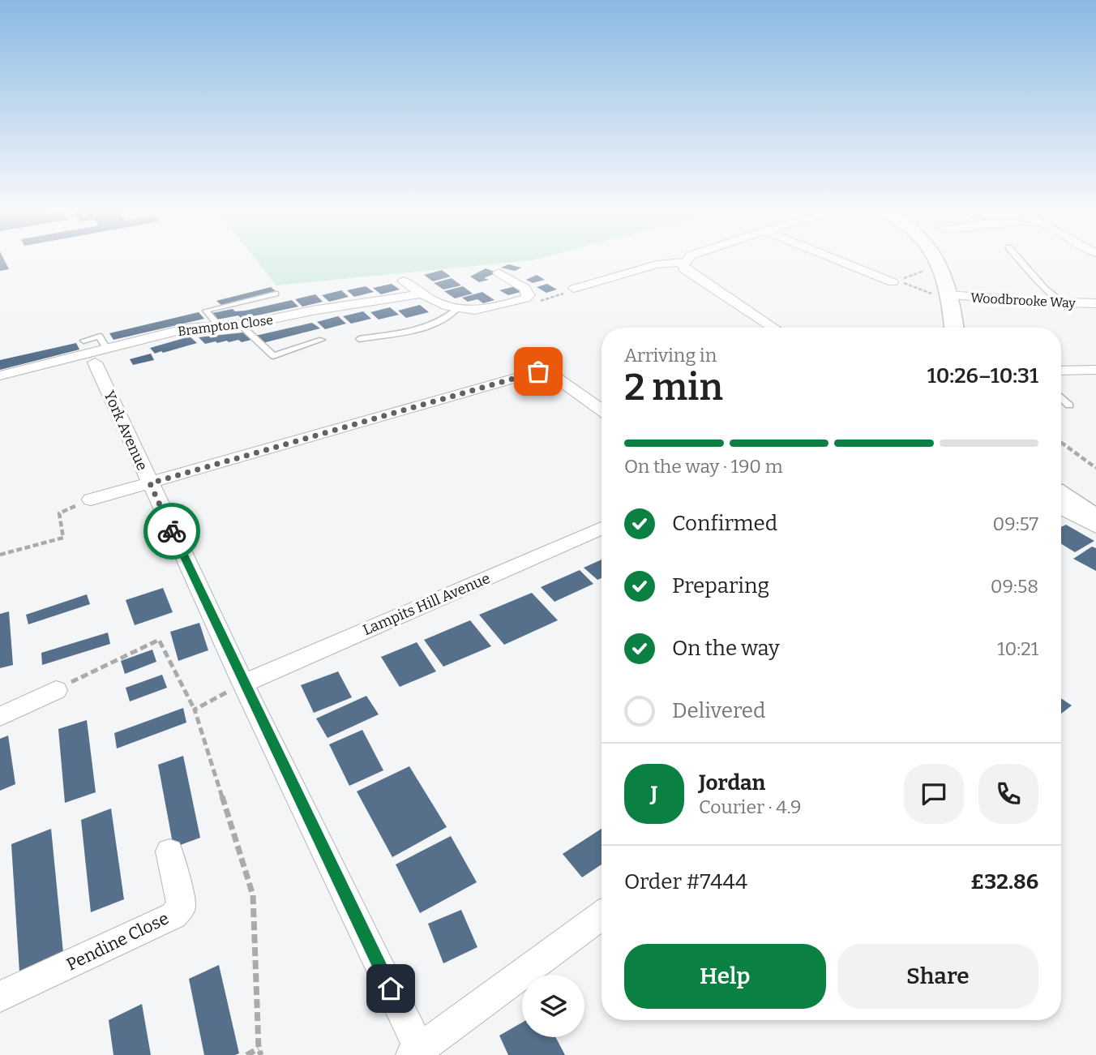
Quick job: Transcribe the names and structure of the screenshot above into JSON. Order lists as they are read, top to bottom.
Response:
{
  "streets": {
    "street": [
      "Woodbrooke Way",
      "Brampton Close",
      "York Avenue",
      "Lampits Hill Avenue",
      "Pendine Close"
    ]
  },
  "crossings": [
    ["Brampton Close", "York Avenue"],
    ["York Avenue", "Lampits Hill Avenue"]
  ],
  "page": {
    "heading": ["2 min", "Arriving in", "10:26–10:31"],
    "panel": [
      "Jordan",
      "Courier · 4.9",
      "Order #7444",
      "£32.86"
    ],
    "bar": "On the way · 190 m",
    "list": [
      ["Confirmed", "09:57"],
      ["Preparing", "09:58"],
      ["On the way", "10:21"],
      "Delivered"
    ],
    "round": "J",
    "buttons": ["Help", "Share"]
  }
}
